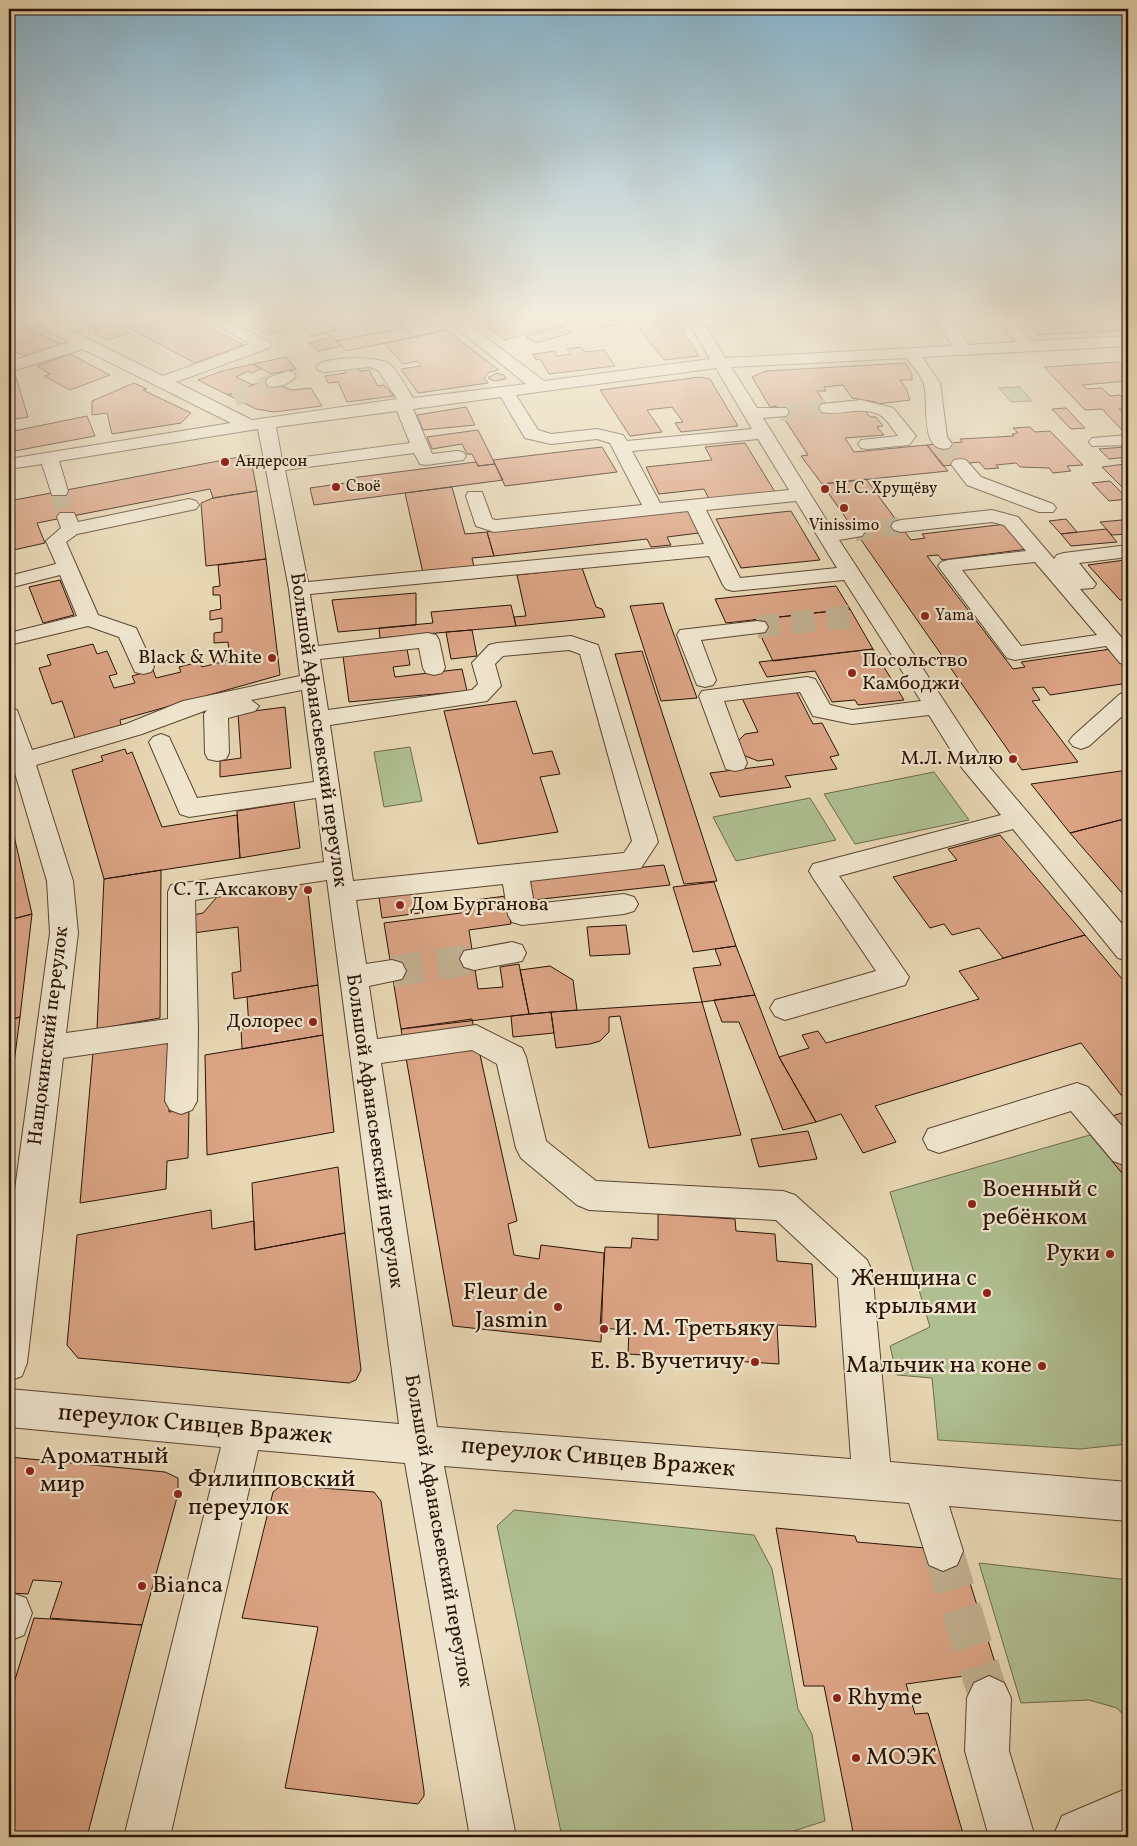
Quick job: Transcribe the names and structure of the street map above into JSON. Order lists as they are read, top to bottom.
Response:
{
  "streets": {
    "street": ["Большой Афанасьевский переулок", "Нащокинский переулок", "переулок Сивцев Вражек"]
  },
  "crossings": [
    ["Большой Афанасьевский переулок", "переулок Сивцев Вражек"]
  ],
  "places": [
    "Андерсон",
    "Своё",
    "Н. С. Хрущёву",
    "Vinissimo",
    "Yama",
    "Black & White",
    "Посольство Камбоджи",
    "М.Л. Милю",
    "С. Т. Аксакову",
    "Дом Бурганова",
    "Долорес",
    "Военный с ребёнком",
    "Руки",
    "Женщина с крыльями",
    "Fleur de Jasmin",
    "И. М. Третьяку",
    "Е. В. Вучетичу",
    "Мальчик на коне",
    "Ароматный мир",
    "Филипповский переулок",
    "Bianca",
    "Rhyme",
    "МОЭК"
  ]
}
